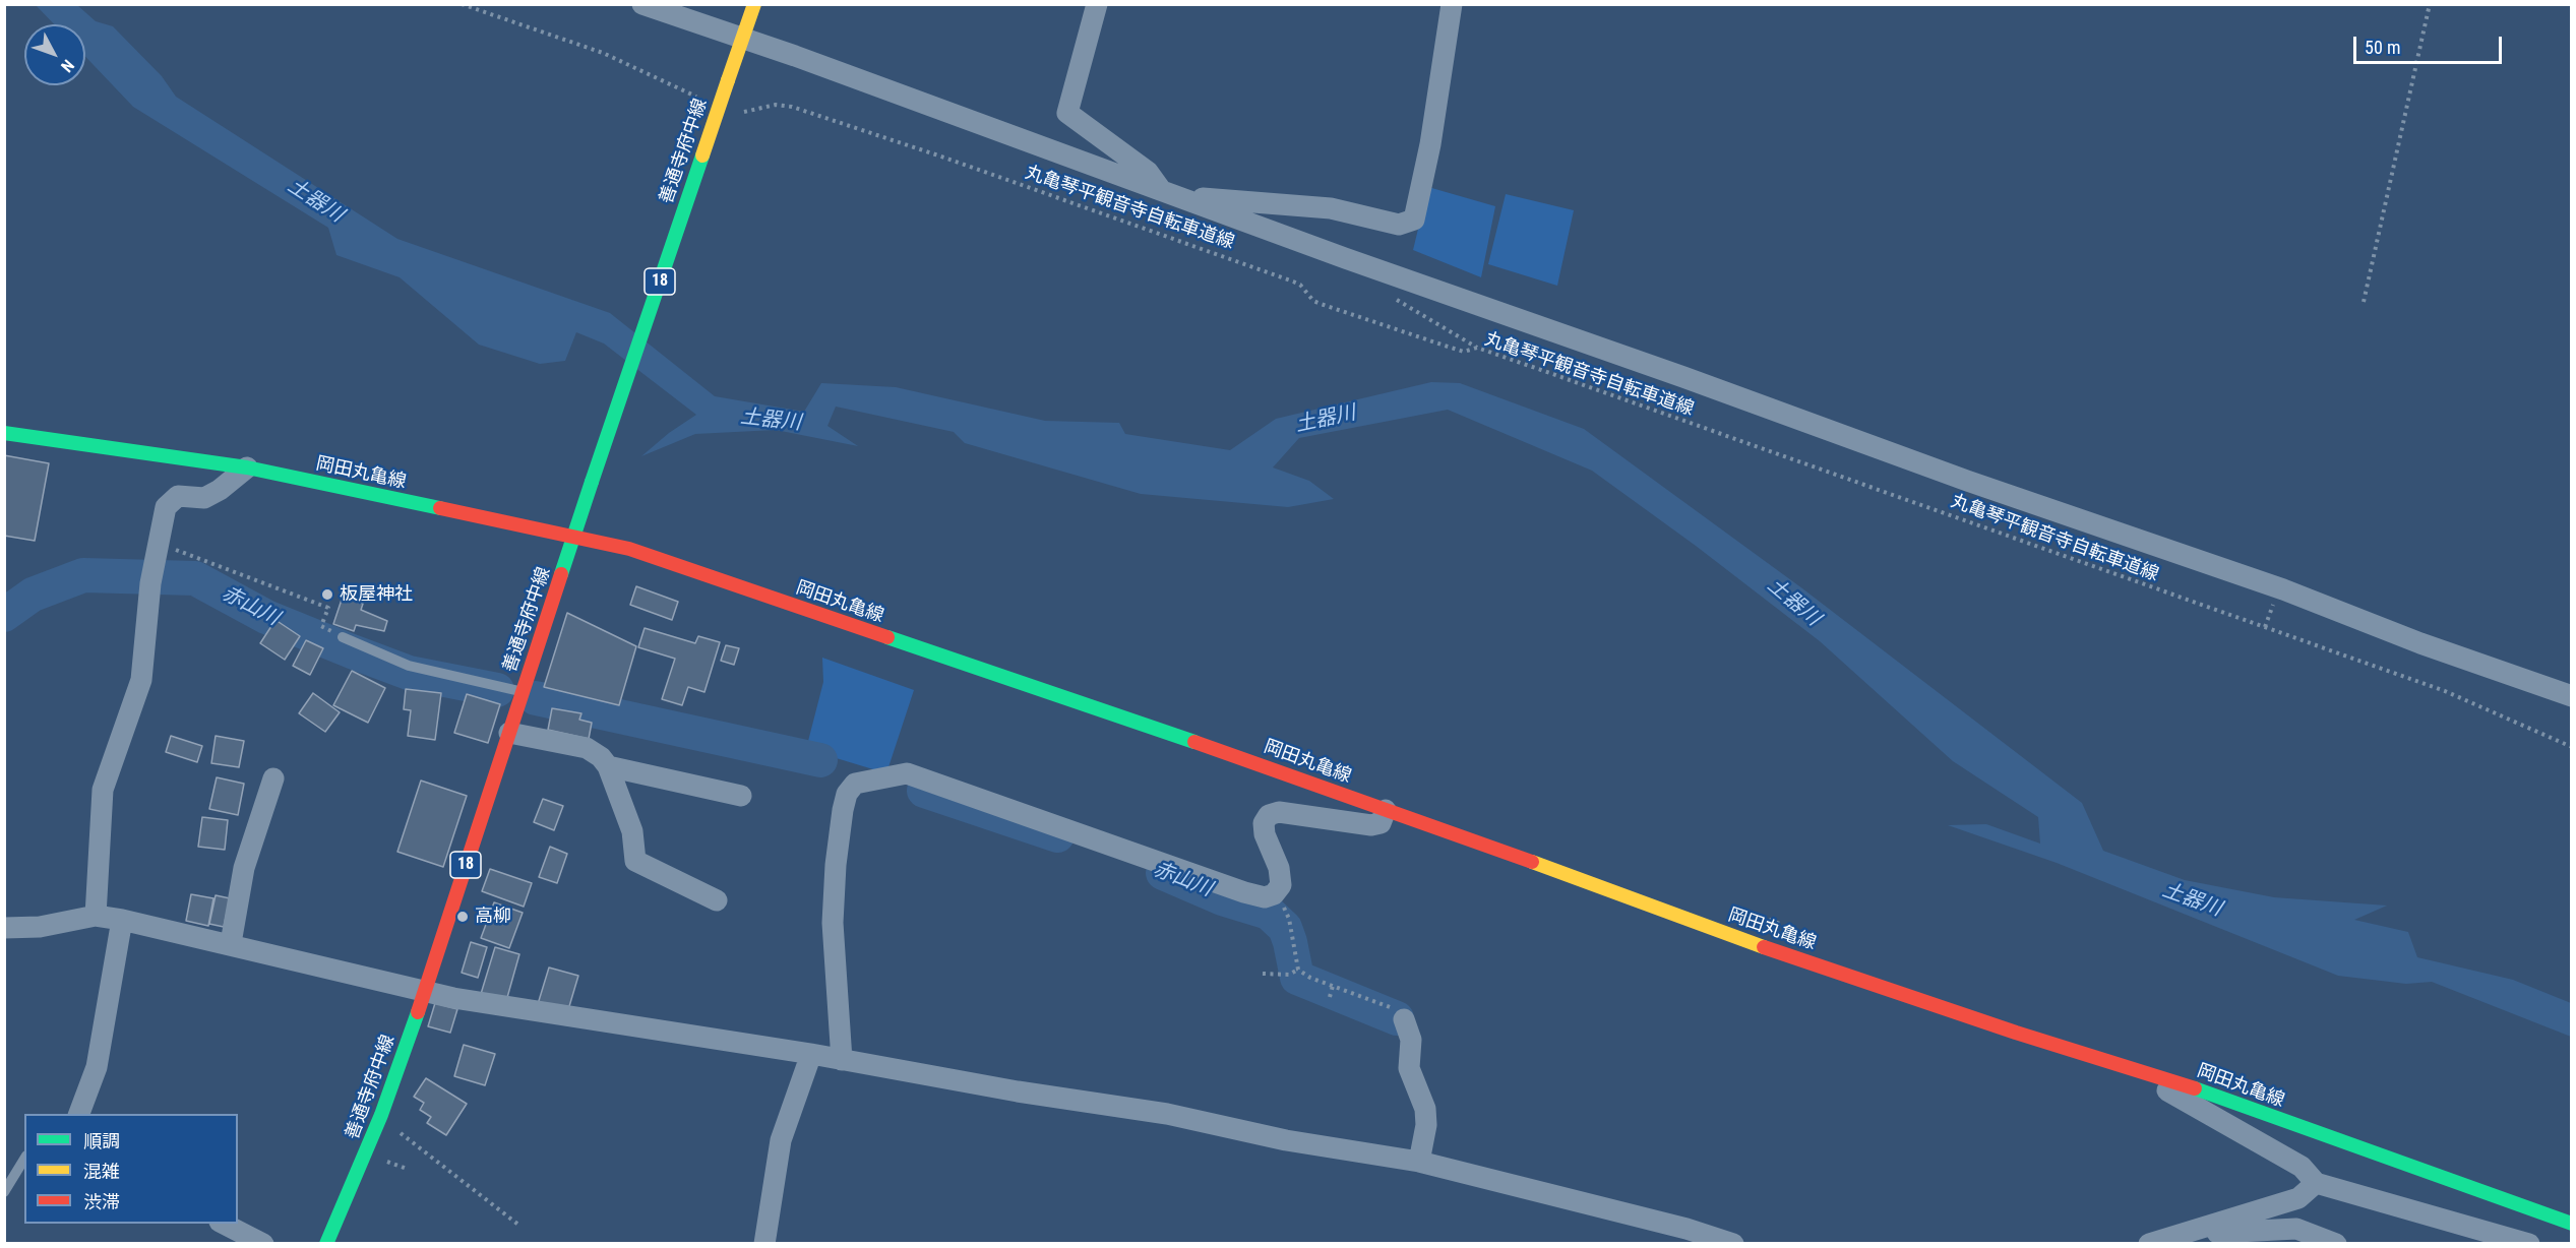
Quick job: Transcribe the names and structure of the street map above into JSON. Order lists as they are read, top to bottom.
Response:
{
  "streets": {
    "main road": ["善通寺府中線", "18", "岡田丸亀線"],
    "path": ["丸亀琴平観音寺自転車道線"]
  },
  "crossings": [
    ["善通寺府中線", "岡田丸亀線"]
  ],
  "water": ["土器川", "赤山川"],
  "places": ["板屋神社", "高柳"],
  "legend": ["順調", "混雑", "渋滞"],
  "scale_bar": "50 m",
  "north": "bottom right"
}
